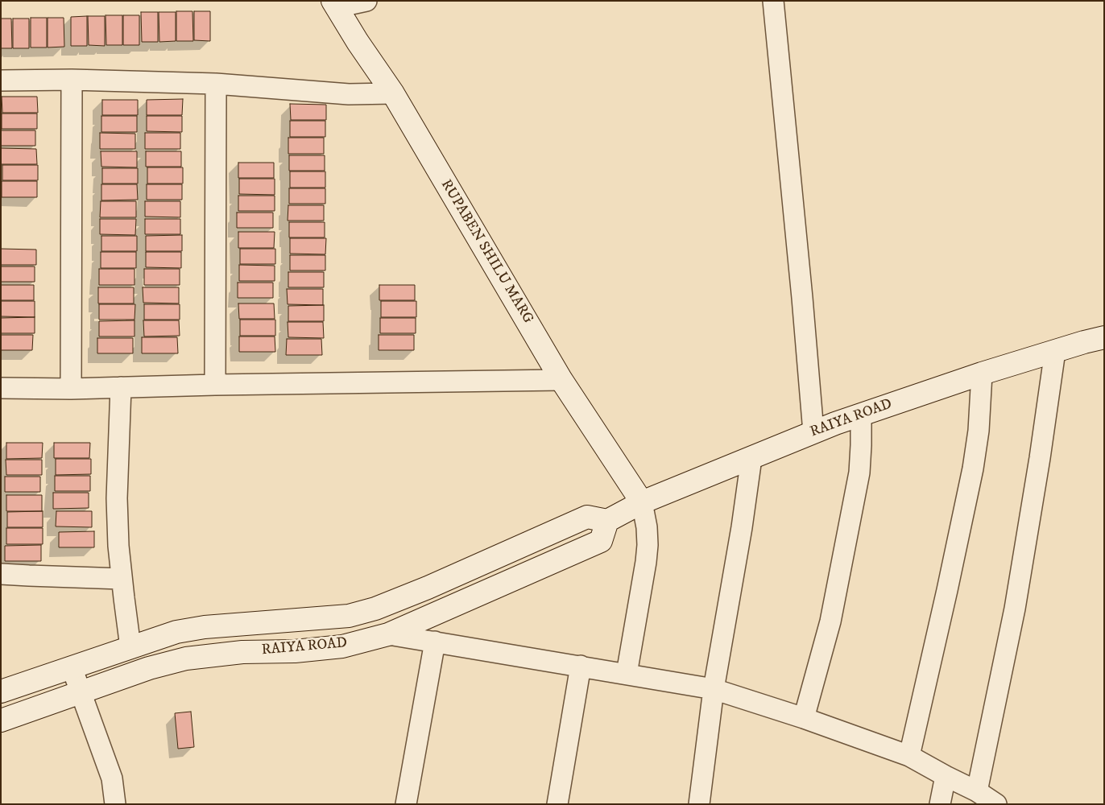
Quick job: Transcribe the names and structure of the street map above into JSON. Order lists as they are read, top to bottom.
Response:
{
  "streets": {
    "street": ["RUPABEN SHILU MARG", "RAIYA ROAD"]
  },
  "crossings": [
    ["RUPABEN SHILU MARG", "RAIYA ROAD"]
  ]
}
